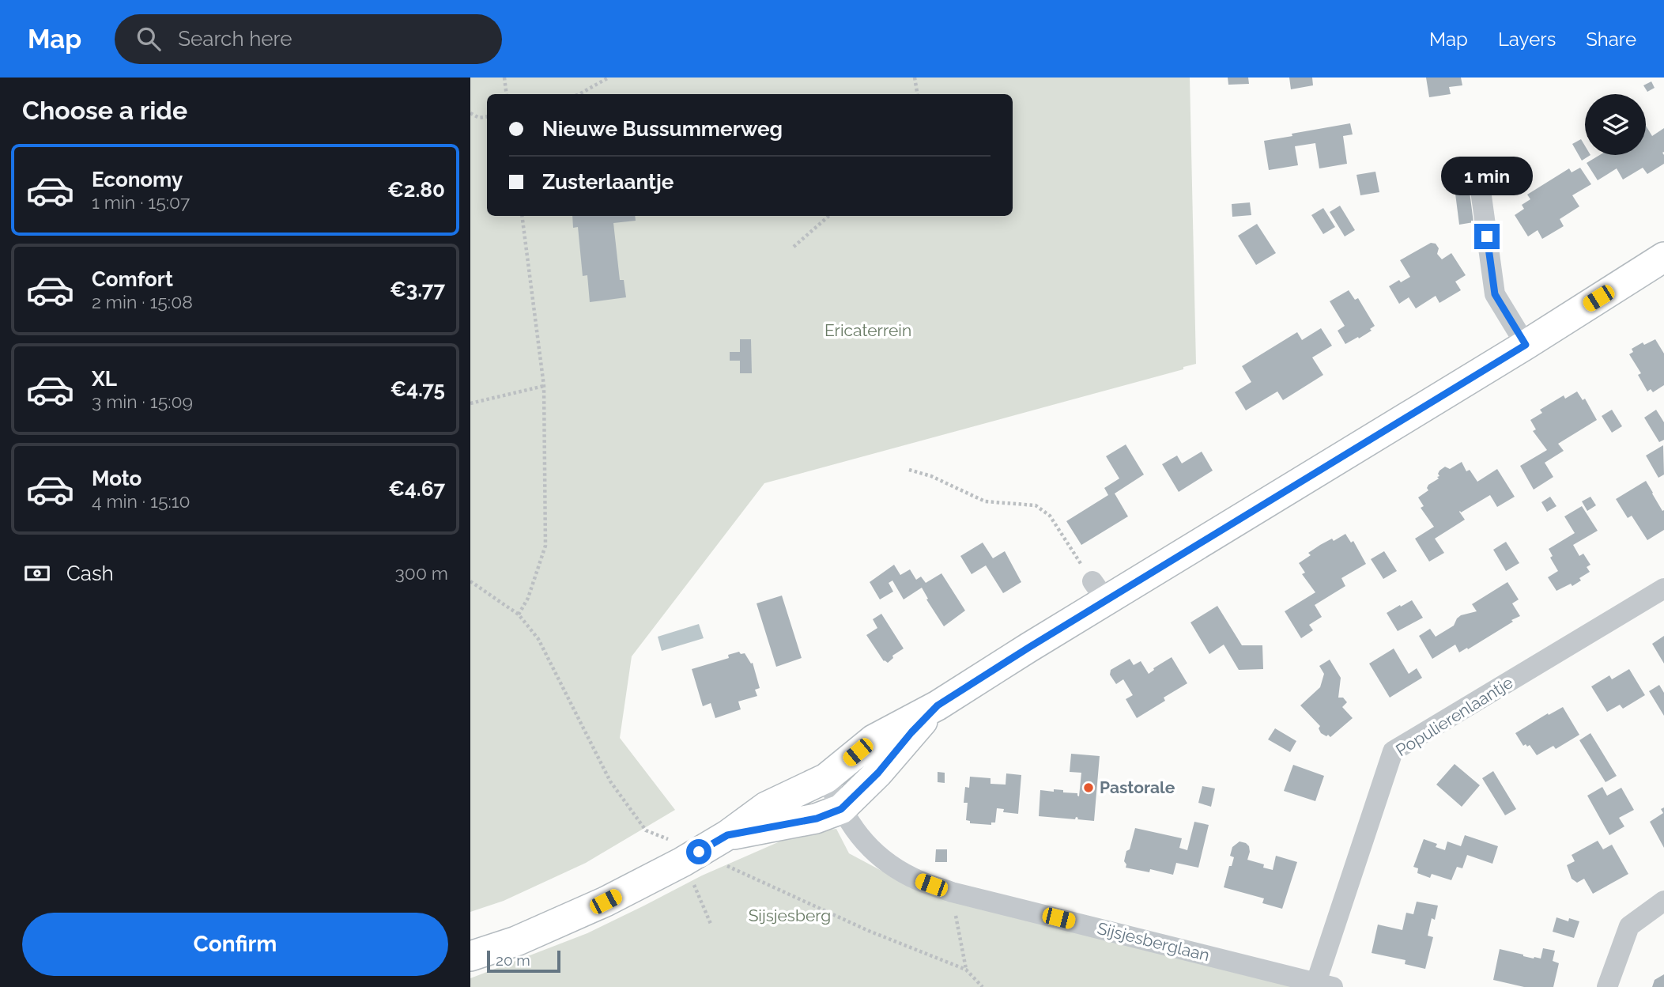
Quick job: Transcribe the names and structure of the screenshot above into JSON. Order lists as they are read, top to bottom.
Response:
{
  "streets": {
    "street": ["Populierenlaantje", "Sijsjesberglaan"]
  },
  "crossings": [
    ["Populierenlaantje", "Sijsjesberglaan"]
  ],
  "parks": ["Ericaterrein", "Sijsjesberg"],
  "places": ["Pastorale"],
  "scale_bar": "20 m",
  "page": {
    "header": "Map",
    "search": "Search here",
    "nav": ["Map", "Layers", "Share"],
    "heading": "Choose a ride",
    "banner": ["Nieuwe Bussummerweg", "Zusterlaantje"],
    "list": [
      {
        "name": "Economy",
        "note": "1 min · 15:07",
        "value": "€2.80"
      },
      {
        "name": "Comfort",
        "note": "2 min · 15:08",
        "value": "€3.77"
      },
      {
        "name": "XL",
        "note": "3 min · 15:09",
        "value": "€4.75"
      },
      {
        "name": "Moto",
        "note": "4 min · 15:10",
        "value": "€4.67"
      }
    ],
    "bubble": "1 min",
    "pay": ["Cash", "300 m"],
    "buttons": "Confirm",
    "scale": "20 m"
  }
}
